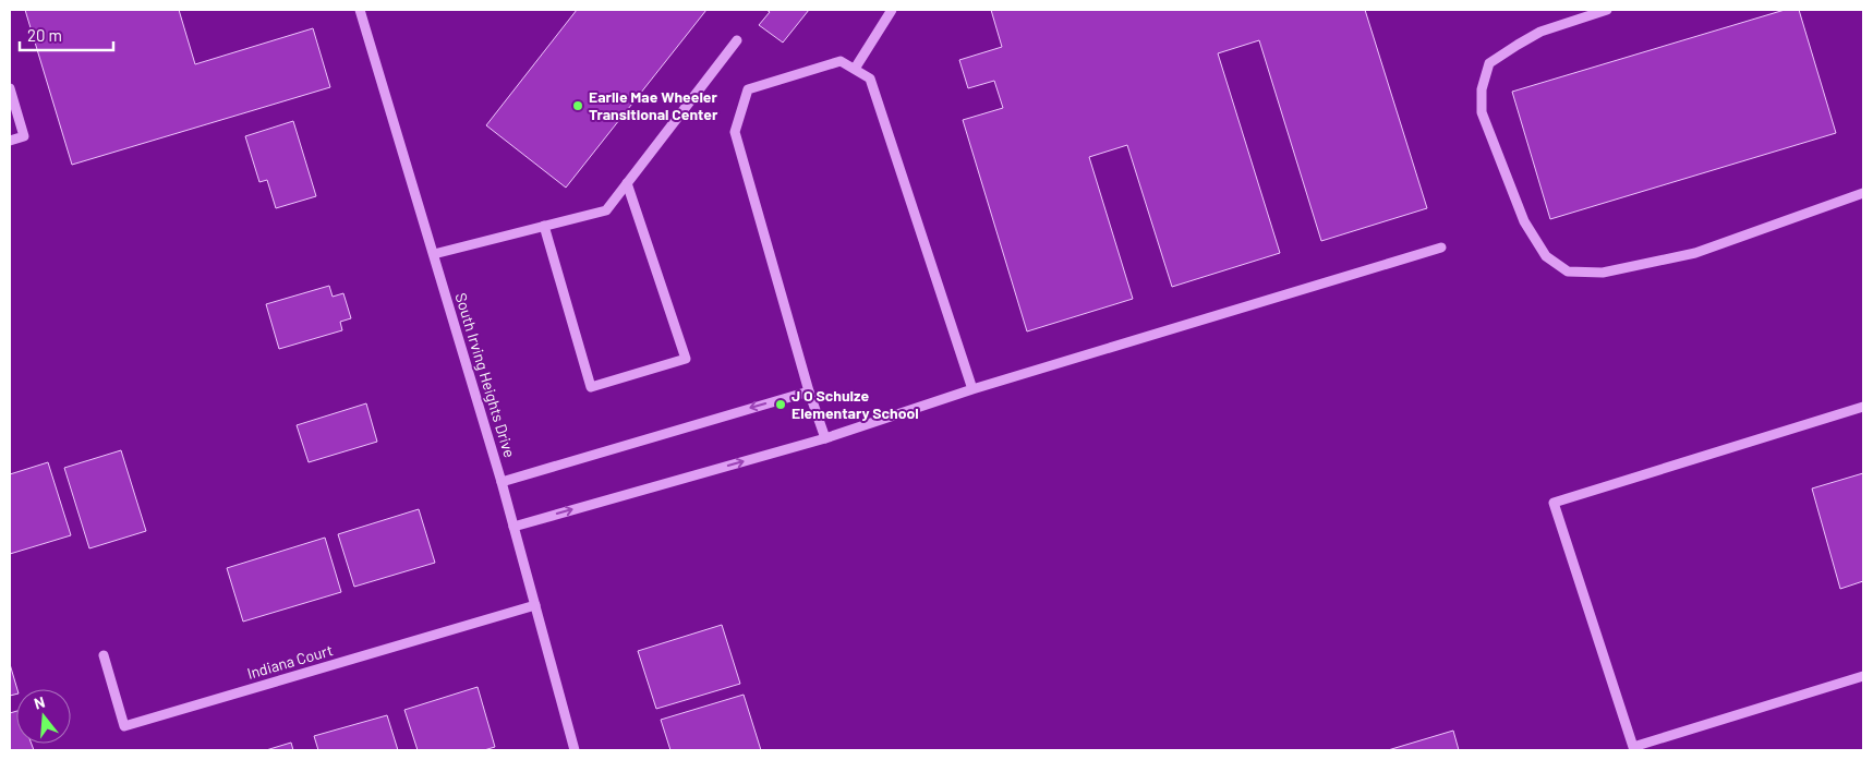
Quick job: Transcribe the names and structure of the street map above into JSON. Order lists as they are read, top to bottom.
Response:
{
  "streets": {
    "street": ["South Irving Heights Drive", "Indiana Court"]
  },
  "crossings": [
    ["South Irving Heights Drive", "Indiana Court"]
  ],
  "places": ["Earlie Mae Wheeler Transitional Center", "J O Schulze Elementary School"],
  "scale_bar": "20 m",
  "north": "top"
}
